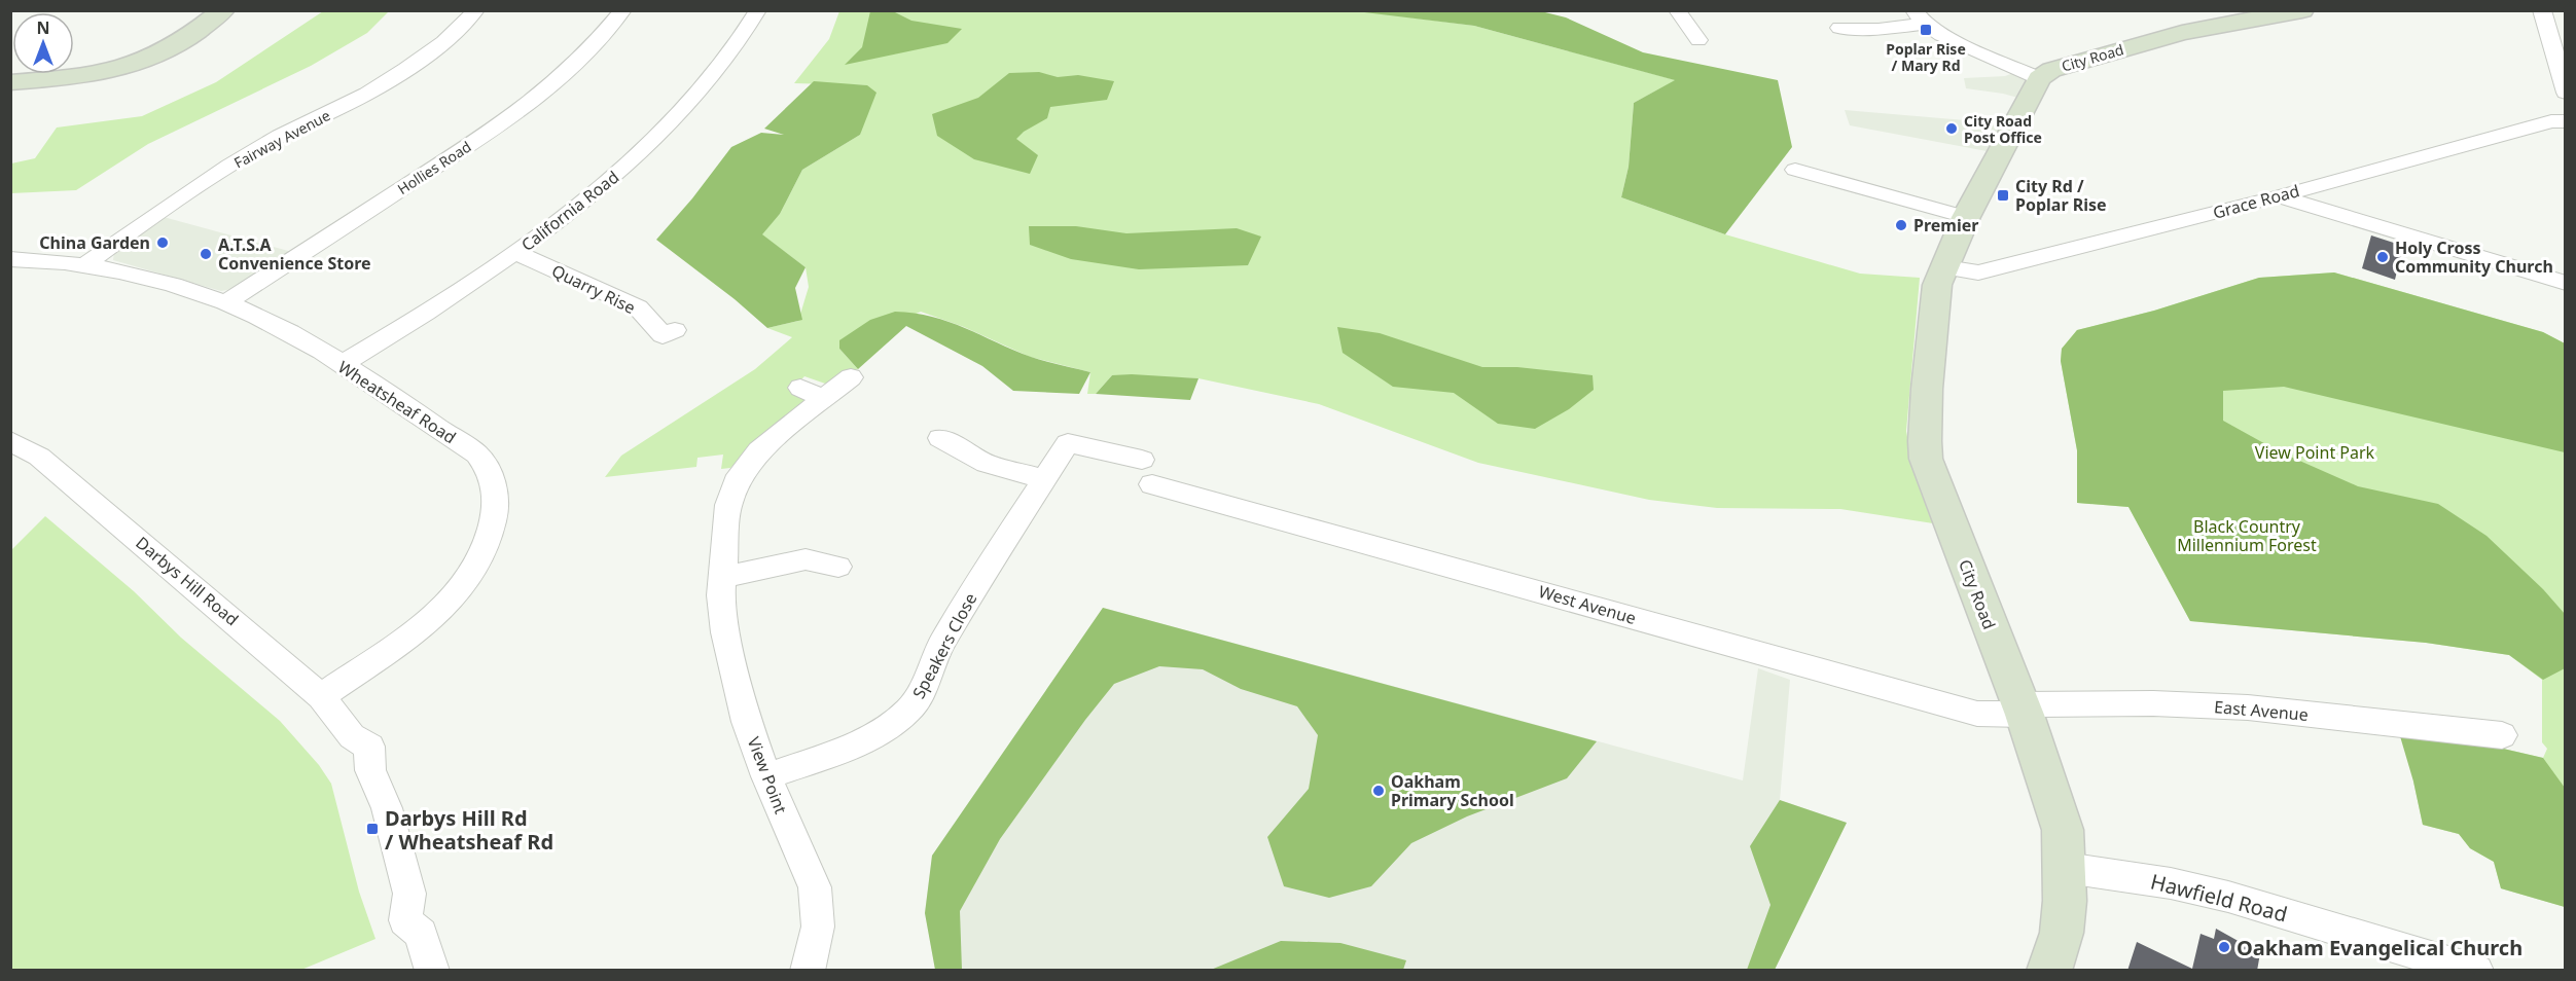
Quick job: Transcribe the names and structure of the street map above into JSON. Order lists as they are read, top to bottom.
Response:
{
  "streets": {
    "street": [
      "City Road",
      "Fairway Avenue",
      "Hollies Road",
      "Grace Road",
      "California Road",
      "Quarry Rise",
      "Wheatsheaf Road",
      "Darbys Hill Road",
      "West Avenue",
      "Speakers Close",
      "East Avenue",
      "View Point",
      "Hawfield Road"
    ]
  },
  "crossings": [
    ["City Road", "Grace Road"],
    ["City Road", "West Avenue"],
    ["City Road", "East Avenue"],
    ["City Road", "Hawfield Road"],
    ["Fairway Avenue", "Wheatsheaf Road"],
    ["Hollies Road", "Wheatsheaf Road"],
    ["California Road", "Quarry Rise"],
    ["California Road", "Wheatsheaf Road"],
    ["Wheatsheaf Road", "Darbys Hill Road"],
    ["West Avenue", "Speakers Close"],
    ["West Avenue", "East Avenue"],
    ["Speakers Close", "View Point"]
  ],
  "parks": ["View Point Park", "Black Country Millennium Forest"],
  "places": {
    "transit": ["Poplar Rise / Mary Rd", "City Rd / Poplar Rise", "Darbys Hill Rd / Wheatsheaf Rd"],
    "other": [
      "City Road Post Office",
      "Premier",
      "China Garden",
      "A.T.S.A Convenience Store",
      "Holy Cross Community Church",
      "Oakham Primary School",
      "Oakham Evangelical Church"
    ]
  },
  "north": "top"
}
